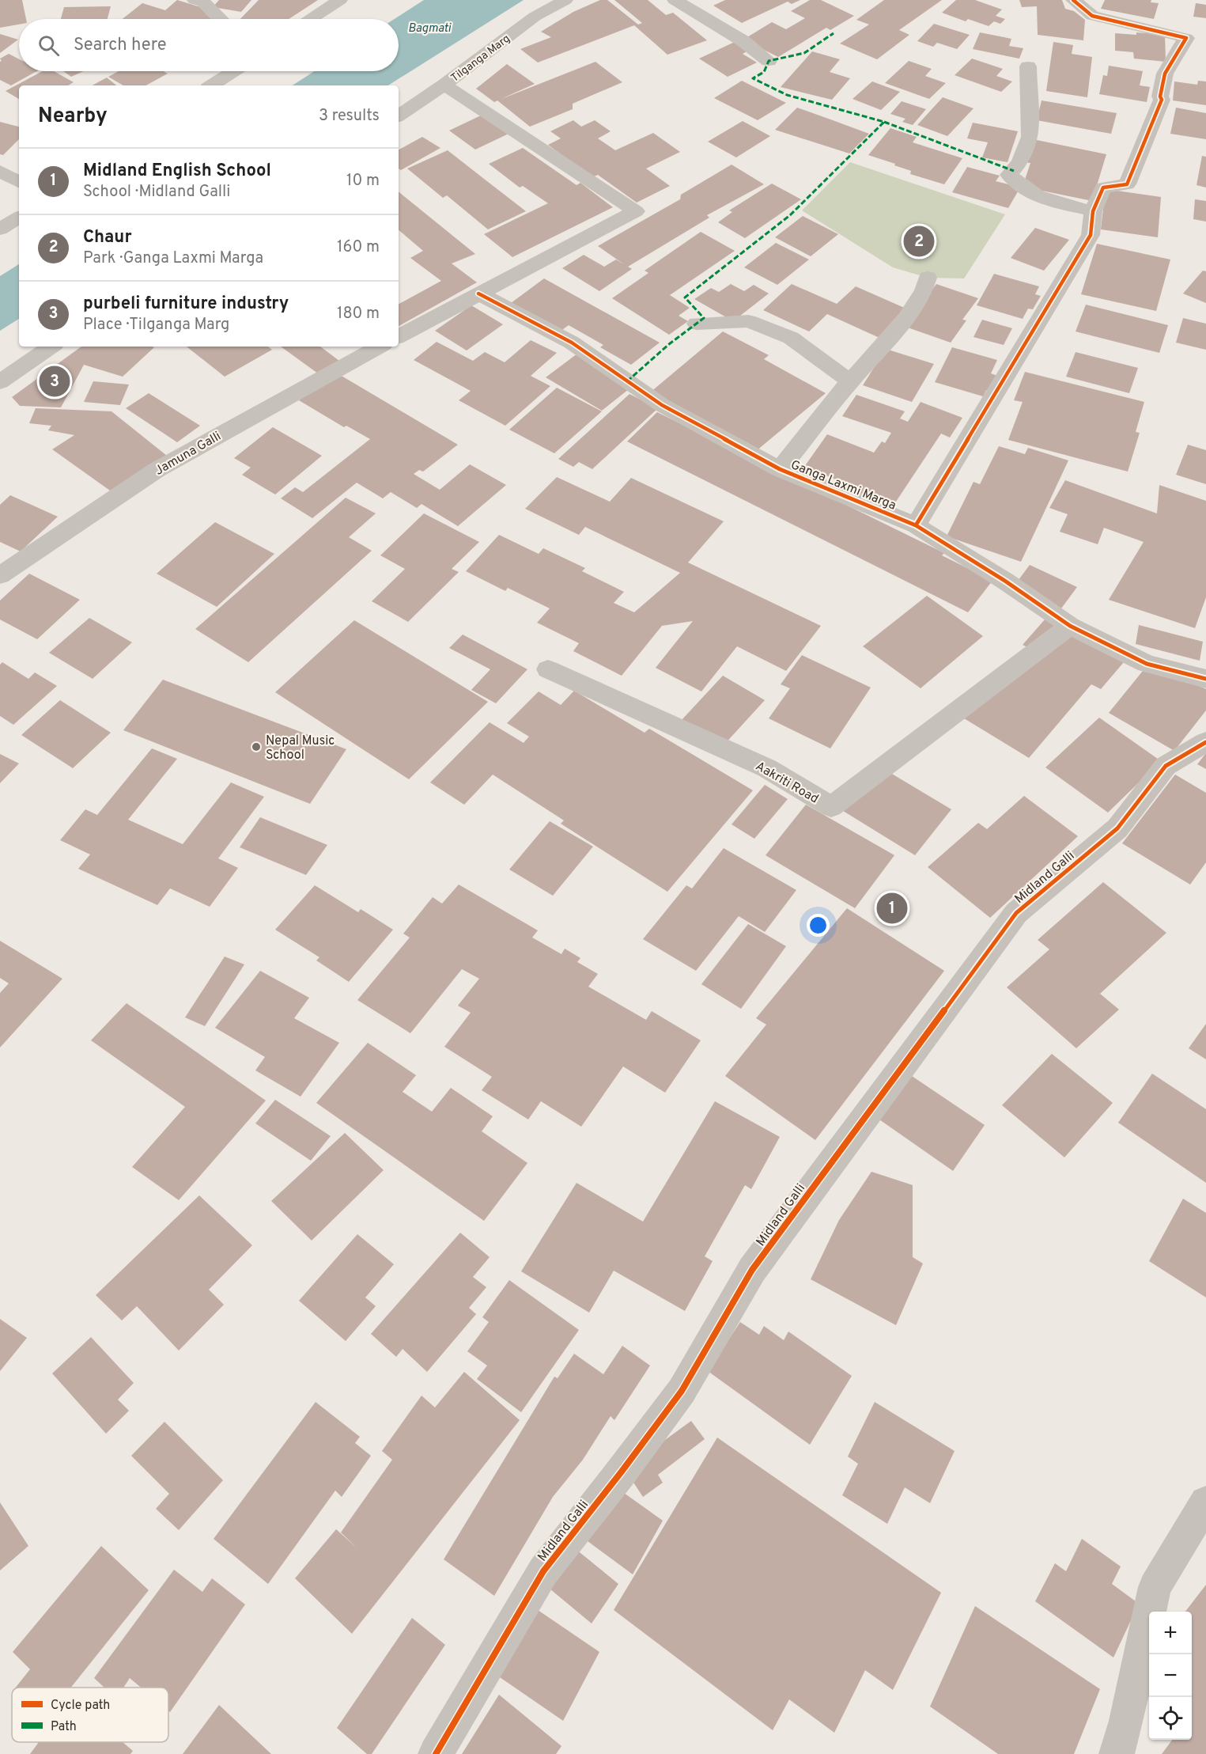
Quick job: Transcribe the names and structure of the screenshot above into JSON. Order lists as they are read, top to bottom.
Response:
{
  "streets": {
    "street": [
      "Tilganga Marg",
      "Jamuna Galli",
      "Ganga Laxmi Marga",
      "Aakriti Road",
      "Midland Galli"
    ]
  },
  "crossings": [
    ["Ganga Laxmi Marga", "Aakriti Road"]
  ],
  "water": ["Bagmati"],
  "places": ["Nepal Music School"],
  "legend": ["Cycle path", "Path"],
  "page": {
    "search": "Search here",
    "heading": ["Nearby", "3 results"],
    "list": [
      {
        "mark": "1",
        "name": "Midland English School",
        "note": "School · Midland Galli",
        "value": "10 m"
      },
      {
        "mark": "2",
        "name": "Chaur",
        "note": "Park · Ganga Laxmi Marga",
        "value": "160 m"
      },
      {
        "mark": "3",
        "name": "purbeli furniture industry",
        "note": "Place · Tilganga Marg",
        "value": "180 m"
      }
    ],
    "pins": ["2", "3", "1"],
    "map_buttons": ["+", "−"]
  }
}
